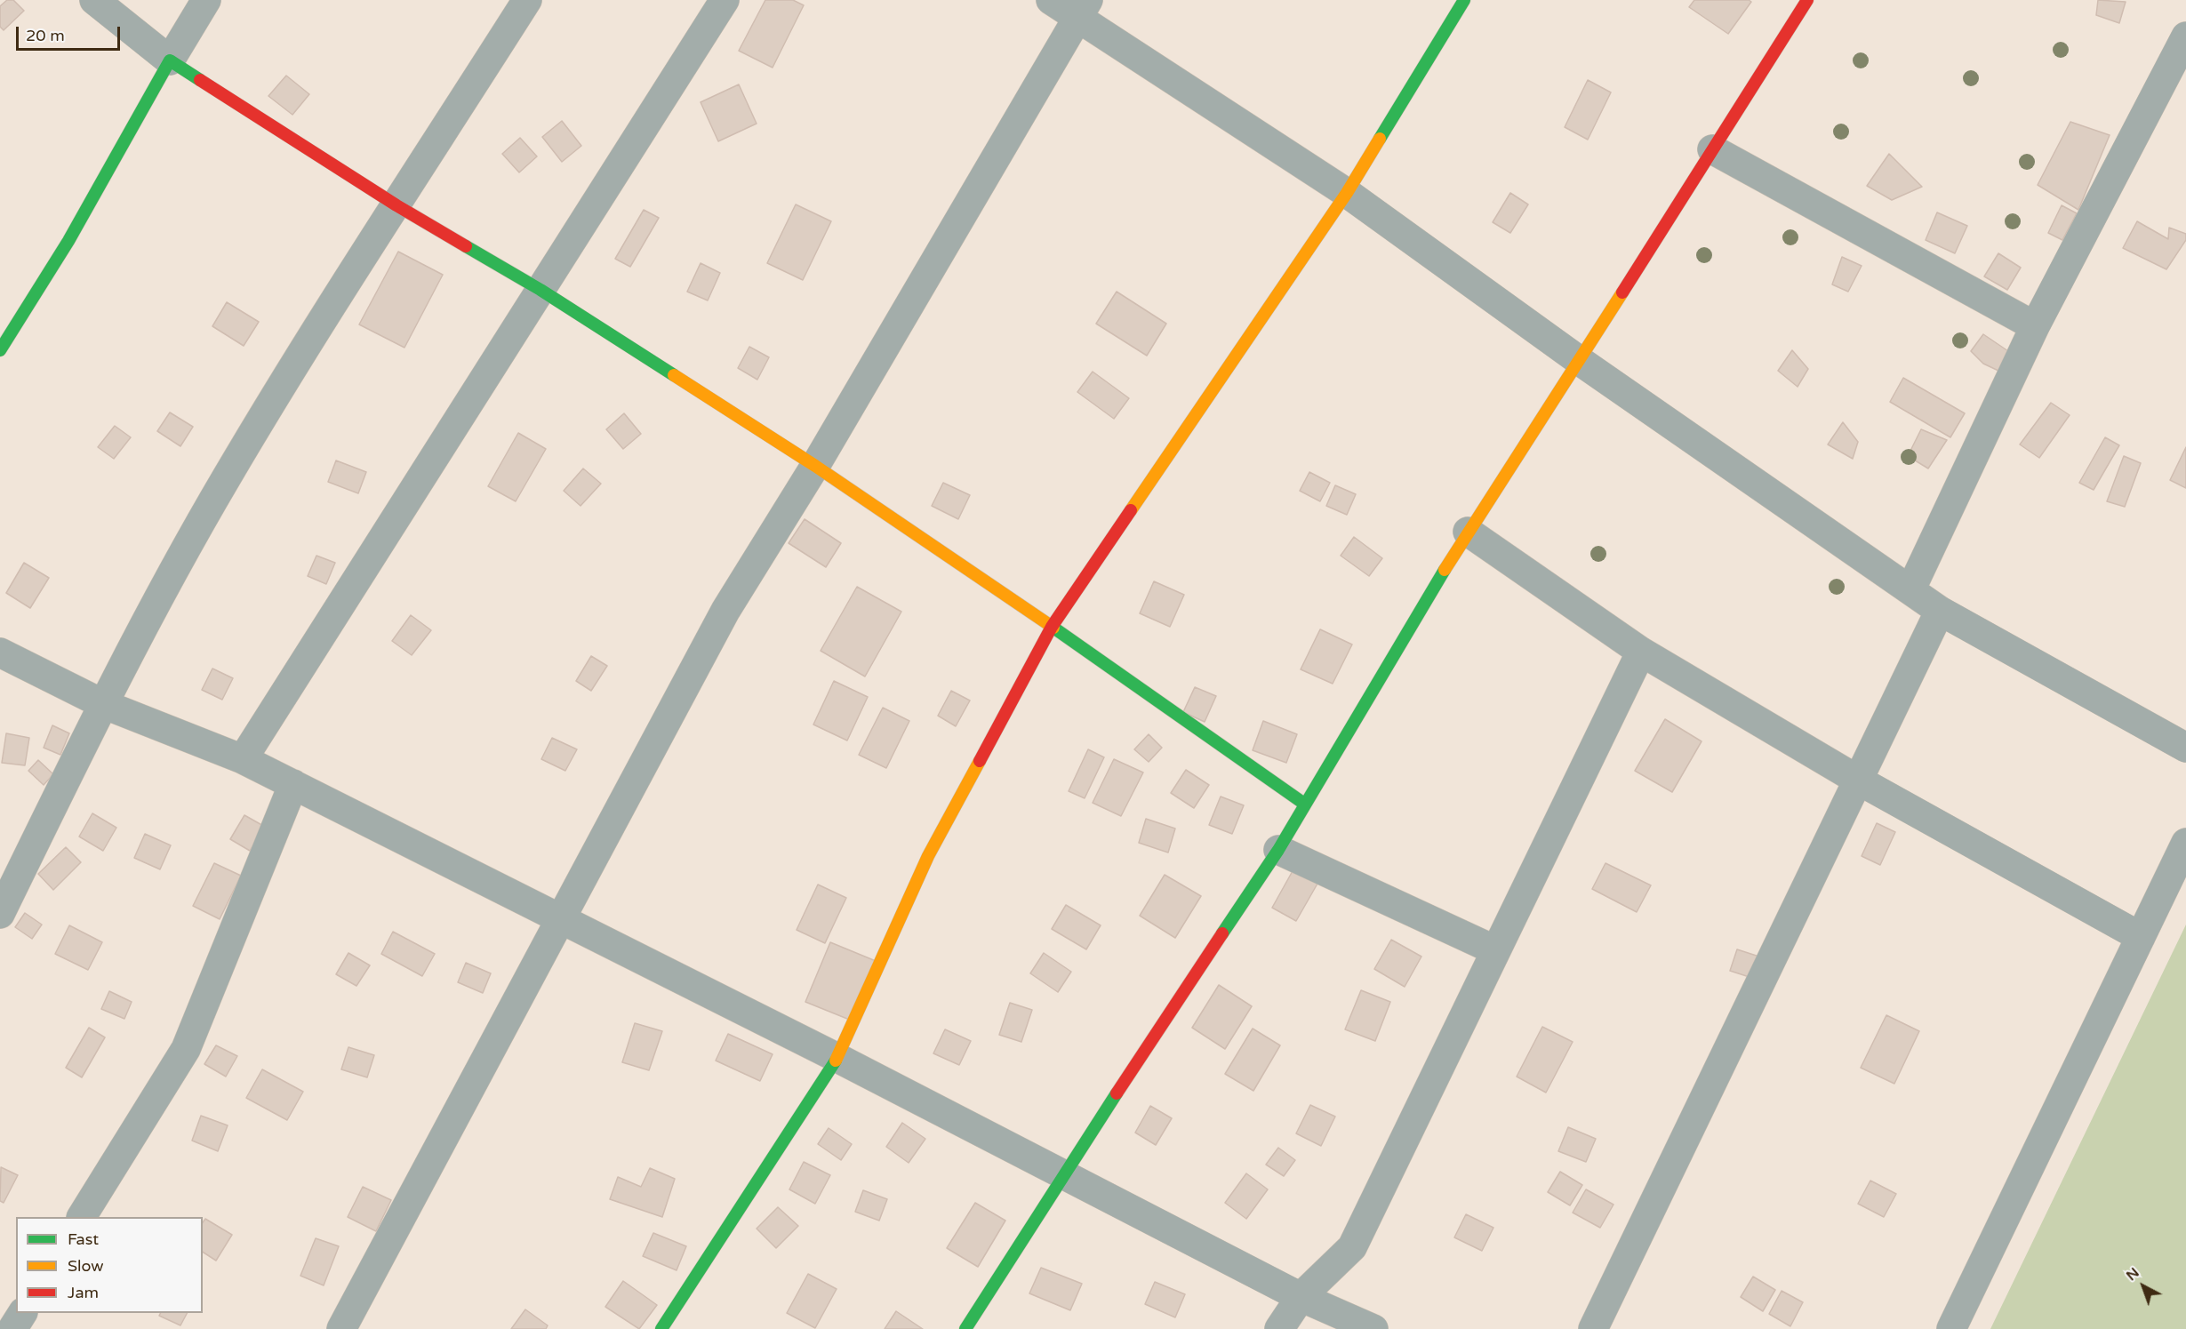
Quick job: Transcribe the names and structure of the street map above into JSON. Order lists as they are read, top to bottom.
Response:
{
  "legend": ["Fast", "Slow", "Jam"],
  "scale_bar": "20 m",
  "north": "top left"
}
